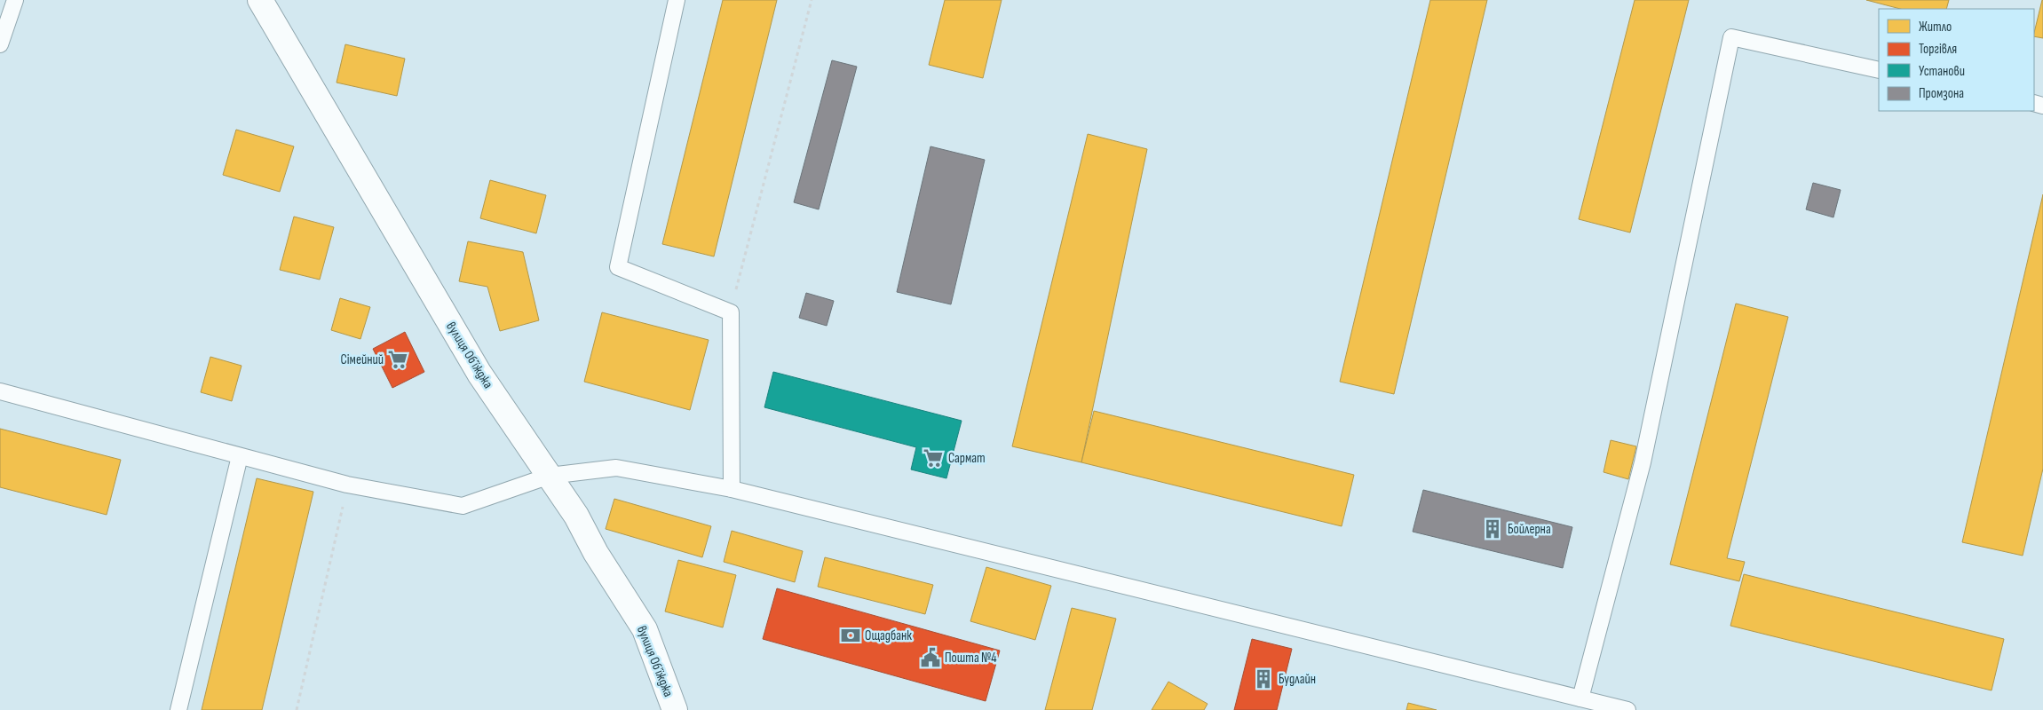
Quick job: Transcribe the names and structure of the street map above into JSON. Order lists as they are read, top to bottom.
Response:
{
  "streets": {
    "street": ["вулиця Обʼїжджа"]
  },
  "places": {
    "supermarket": ["Сімейний", "Сармат"],
    "building": ["Бойлерна", "Будлайн"],
    "bank": ["Ощадбанк"],
    "public building": ["Пошта №4"]
  },
  "legend": [
    "Житло",
    "Торгівля",
    "Установи",
    "Промзона"
  ]
}
